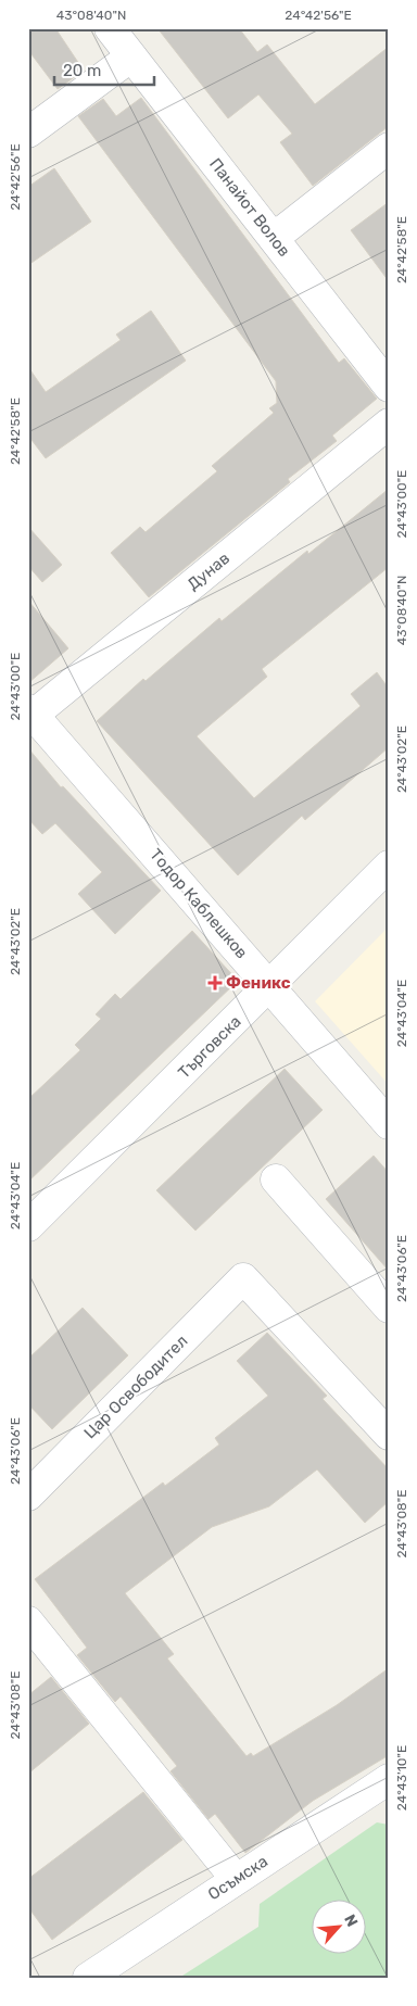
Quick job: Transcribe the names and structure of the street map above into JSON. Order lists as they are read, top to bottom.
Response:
{
  "streets": {
    "street": [
      "Панайот Волов",
      "Дунав",
      "Тодор Каблешков",
      "Търговска",
      "Цар Освободител",
      "Осъмска"
    ]
  },
  "crossings": [
    ["Дунав", "Тодор Каблешков"],
    ["Тодор Каблешков", "Търговска"]
  ],
  "places": {
    "health": ["Феникс"]
  },
  "scale_bar": "20 m",
  "north": "top right",
  "coordinates": [
    "43°08'40\"N",
    "24°42'56\"E",
    "24°42'58\"E",
    "24°43'00\"E",
    "24°43'02\"E",
    "24°43'04\"E",
    "24°43'06\"E",
    "24°43'08\"E",
    "24°43'10\"E"
  ]
}
